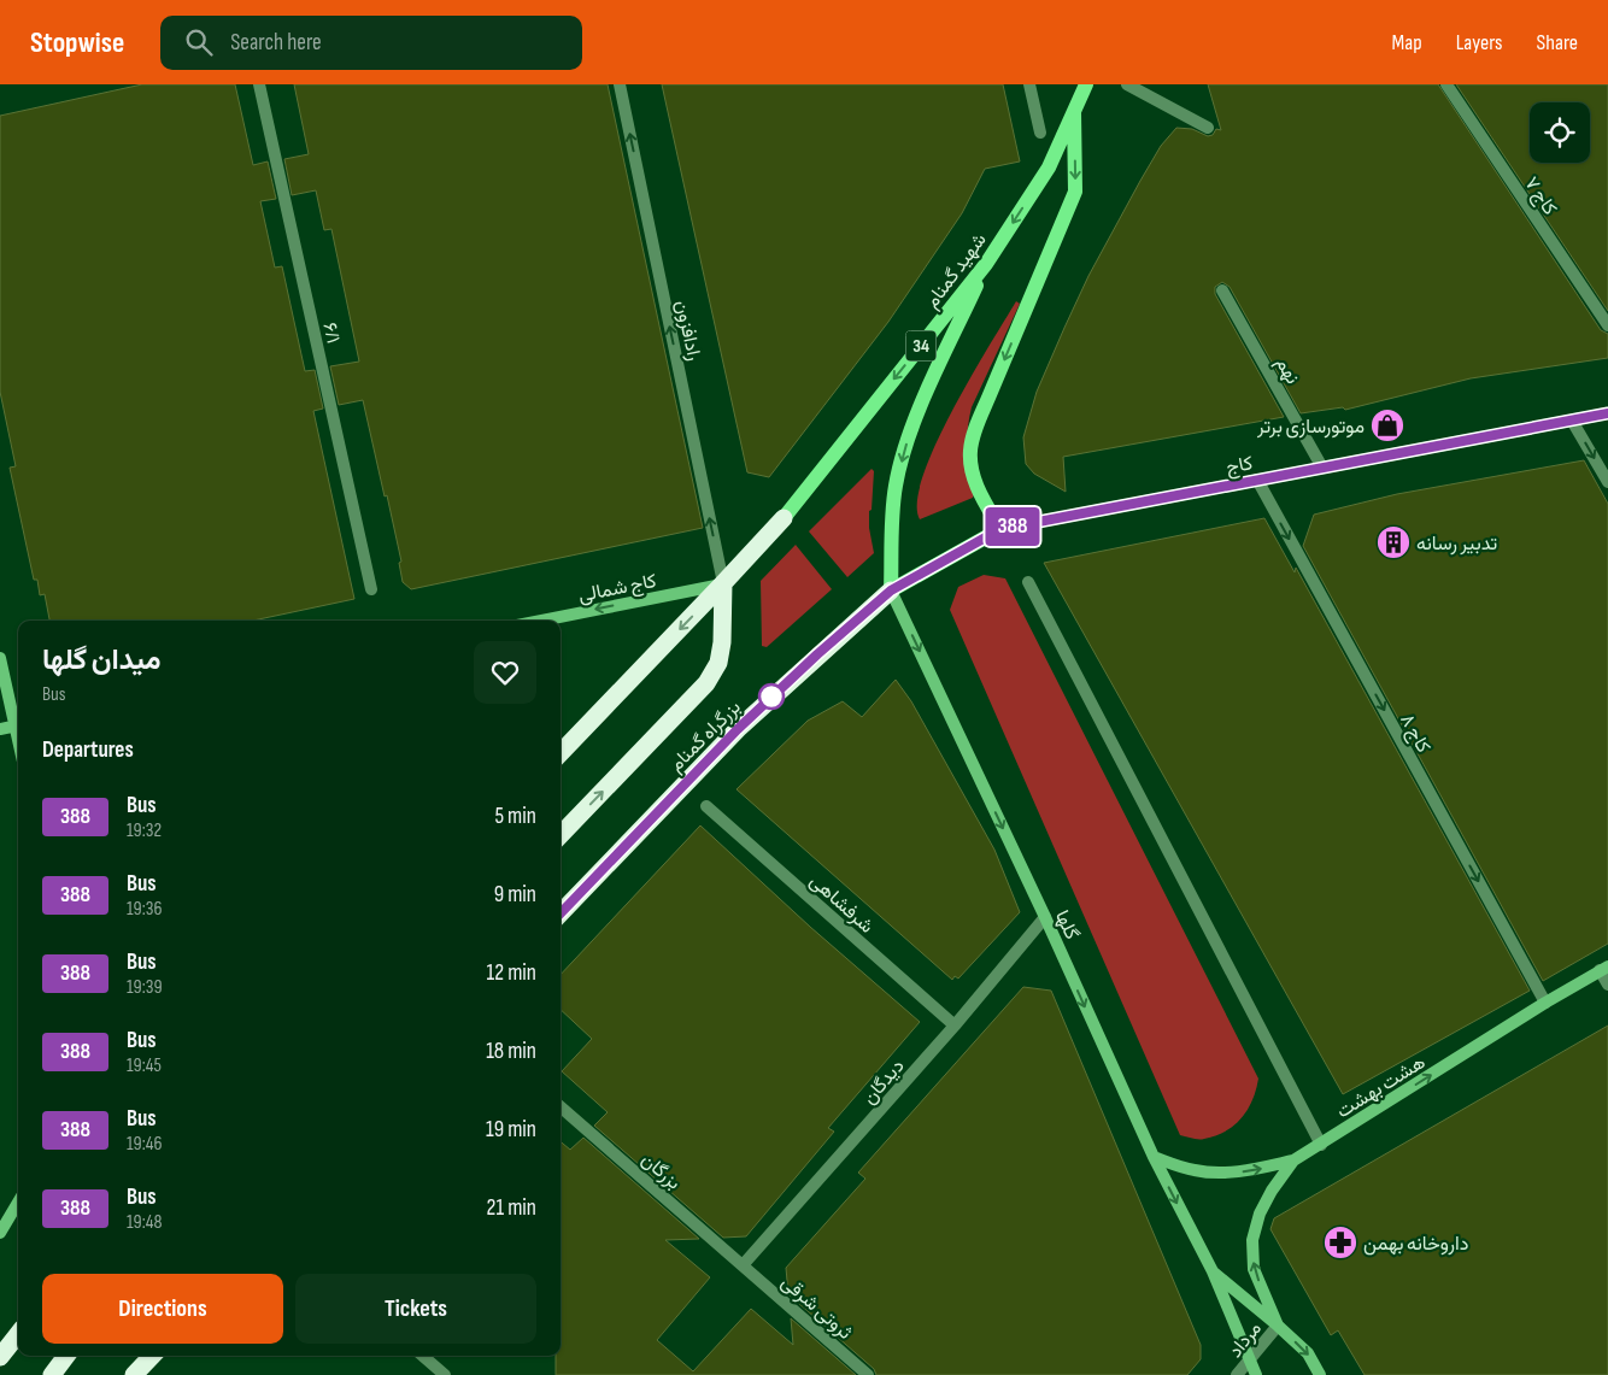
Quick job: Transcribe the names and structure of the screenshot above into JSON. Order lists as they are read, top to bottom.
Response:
{
  "streets": {
    "highway": ["34", "بزرگراه گمنام"],
    "main road": [
      "شهید گمنام",
      "کاج",
      "کاج شمالی",
      "گلها",
      "هشت بهشت"
    ],
    "street": [
      "کاج ۷",
      "رادافزون",
      "۶/۱",
      "نهم",
      "کاج ۸",
      "شرفشاهی",
      "دیدگان",
      "بزرگان",
      "ثروتی شرقی",
      "مرداد"
    ]
  },
  "crossings": [
    ["شهید گمنام", "34"],
    ["رادافزون", "34"],
    ["رادافزون", "کاج شمالی"],
    ["34", "کاج"],
    ["34", "کاج شمالی"],
    ["34", "بزرگراه گمنام"],
    ["34", "گلها"],
    ["نهم", "کاج"],
    ["کاج", "کاج ۸"],
    ["کاج", "بزرگراه گمنام"],
    ["کاج", "گلها"],
    ["کاج ۸", "هشت بهشت"],
    ["بزرگراه گمنام", "گلها"],
    ["شرفشاهی", "دیدگان"],
    ["گلها", "دیدگان"],
    ["گلها", "هشت بهشت"],
    ["گلها", "مرداد"],
    ["دیدگان", "بزرگان"],
    ["دیدگان", "ثروتی شرقی"],
    ["بزرگان", "ثروتی شرقی"]
  ],
  "one_way": [
    "رادافزون",
    "کاج شمالی",
    "کاج ۸",
    "گلها",
    "هشت بهشت"
  ],
  "places": {
    "shop": ["موتورسازی برتر"],
    "building": ["تدبیر رسانه"],
    "pharmacy": ["داروخانه بهمن"]
  },
  "lines": ["bus line 388"],
  "page": {
    "header": "Stopwise",
    "search": "Search here",
    "nav": ["Map", "Layers", "Share"],
    "on_map": "388",
    "heading": [
      ["میدان گلها", "Bus"],
      "Departures"
    ],
    "list": [
      {
        "mark": "388",
        "name": "Bus",
        "note": "19:32",
        "value": "5 min"
      },
      {
        "mark": "388",
        "name": "Bus",
        "note": "19:36",
        "value": "9 min"
      },
      {
        "mark": "388",
        "name": "Bus",
        "note": "19:39",
        "value": "12 min"
      },
      {
        "mark": "388",
        "name": "Bus",
        "note": "19:45",
        "value": "18 min"
      },
      {
        "mark": "388",
        "name": "Bus",
        "note": "19:46",
        "value": "19 min"
      },
      {
        "mark": "388",
        "name": "Bus",
        "note": "19:48",
        "value": "21 min"
      }
    ],
    "buttons": ["Directions", "Tickets"]
  }
}
